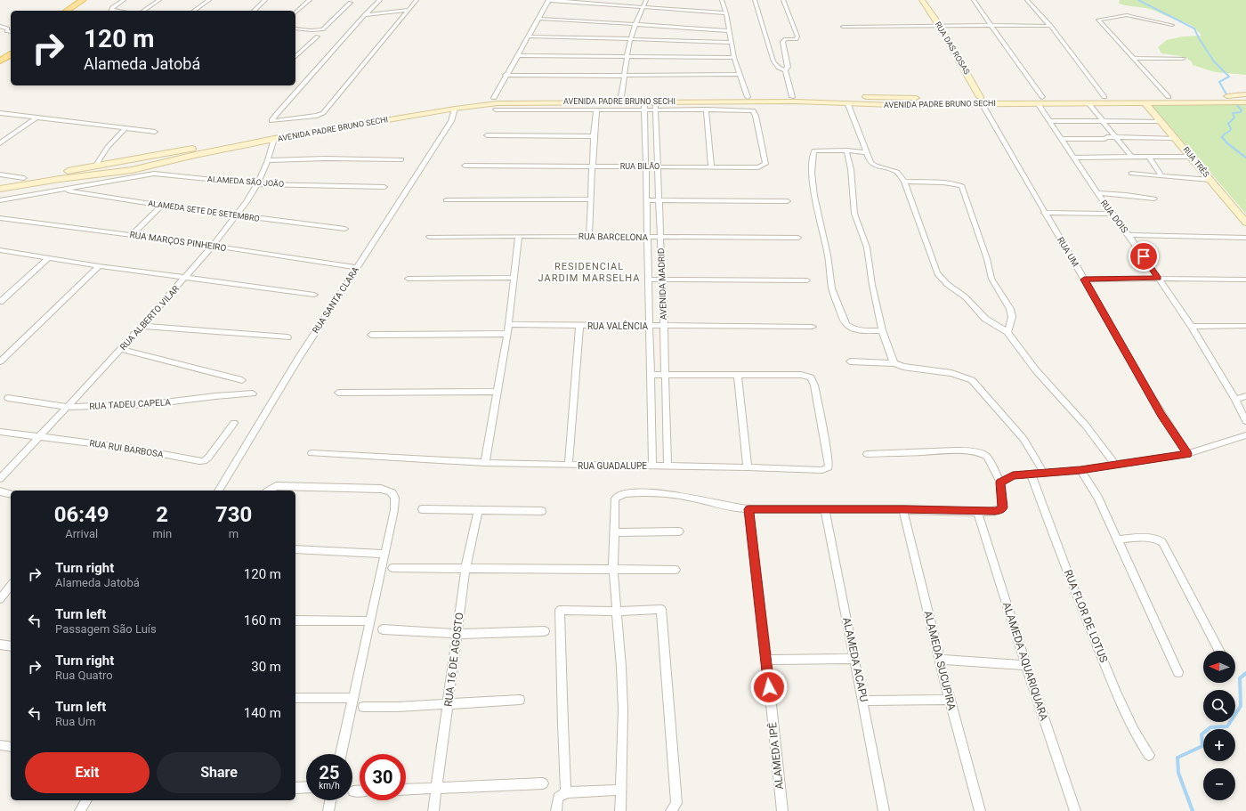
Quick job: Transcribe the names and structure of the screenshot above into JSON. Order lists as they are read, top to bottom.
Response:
{
  "streets": {
    "main road": ["RUA DAS ROSAS", "AVENIDA PADRE BRUNO SECHI", "RUA TRÊS"],
    "street": [
      "RUA BILÃO",
      "ALAMEDA SÃO JOÃO",
      "ALAMEDA SETE DE SETEMBRO",
      "RUA DOIS",
      "RUA BARCELONA",
      "RUA MARÇOS PINHEIRO",
      "RUA UM",
      "AVENIDA MADRID",
      "RUA SANTA CLARA",
      "RUA ALBERTO VILAR",
      "RUA VALÊNCIA",
      "RUA TADEU CAPELA",
      "RUA RUI BARBOSA",
      "RUA GUADALUPE",
      "RUA FLOR DE LOTUS",
      "RUA 16 DE AGOSTO",
      "ALAMEDA ACAPU",
      "ALAMEDA SUCUPIRA",
      "ALAMEDA AQUARIQUARA",
      "ALAMEDA IPÊ"
    ]
  },
  "crossings": [
    ["RUA DAS ROSAS", "AVENIDA PADRE BRUNO SECHI"],
    ["RUA DAS ROSAS", "RUA UM"],
    ["AVENIDA PADRE BRUNO SECHI", "RUA TRÊS"],
    ["AVENIDA PADRE BRUNO SECHI", "ALAMEDA SÃO JOÃO"],
    ["AVENIDA PADRE BRUNO SECHI", "RUA DOIS"],
    ["AVENIDA PADRE BRUNO SECHI", "RUA UM"],
    ["AVENIDA PADRE BRUNO SECHI", "AVENIDA MADRID"],
    ["AVENIDA PADRE BRUNO SECHI", "RUA SANTA CLARA"],
    ["AVENIDA PADRE BRUNO SECHI", "RUA ALBERTO VILAR"],
    ["RUA BILÃO", "AVENIDA MADRID"],
    ["ALAMEDA SÃO JOÃO", "ALAMEDA SETE DE SETEMBRO"],
    ["ALAMEDA SÃO JOÃO", "RUA ALBERTO VILAR"],
    ["ALAMEDA SETE DE SETEMBRO", "RUA ALBERTO VILAR"],
    ["RUA BARCELONA", "AVENIDA MADRID"],
    ["RUA MARÇOS PINHEIRO", "RUA SANTA CLARA"],
    ["RUA MARÇOS PINHEIRO", "RUA ALBERTO VILAR"],
    ["AVENIDA MADRID", "RUA VALÊNCIA"],
    ["AVENIDA MADRID", "RUA GUADALUPE"],
    ["RUA ALBERTO VILAR", "RUA TADEU CAPELA"],
    ["RUA ALBERTO VILAR", "RUA RUI BARBOSA"]
  ],
  "districts": ["RESIDENCIAL JARDIM MARSELHA"],
  "north": "left",
  "page": {
    "turn": ["120 m", "Alameda Jatobá"],
    "eta": [
      "06:49",
      "Arrival",
      "2",
      "min",
      "730",
      "m"
    ],
    "list": [
      {
        "name": "Turn right",
        "note": "Alameda Jatobá",
        "value": "120 m"
      },
      {
        "name": "Turn left",
        "note": "Passagem São Luís",
        "value": "160 m"
      },
      {
        "name": "Turn right",
        "note": "Rua Quatro",
        "value": "30 m"
      },
      {
        "name": "Turn left",
        "note": "Rua Um",
        "value": "140 m"
      }
    ],
    "map_buttons": ["+", "−"],
    "buttons": ["Exit", "Share"],
    "speed": "25 km/h",
    "limit": "30"
  }
}
